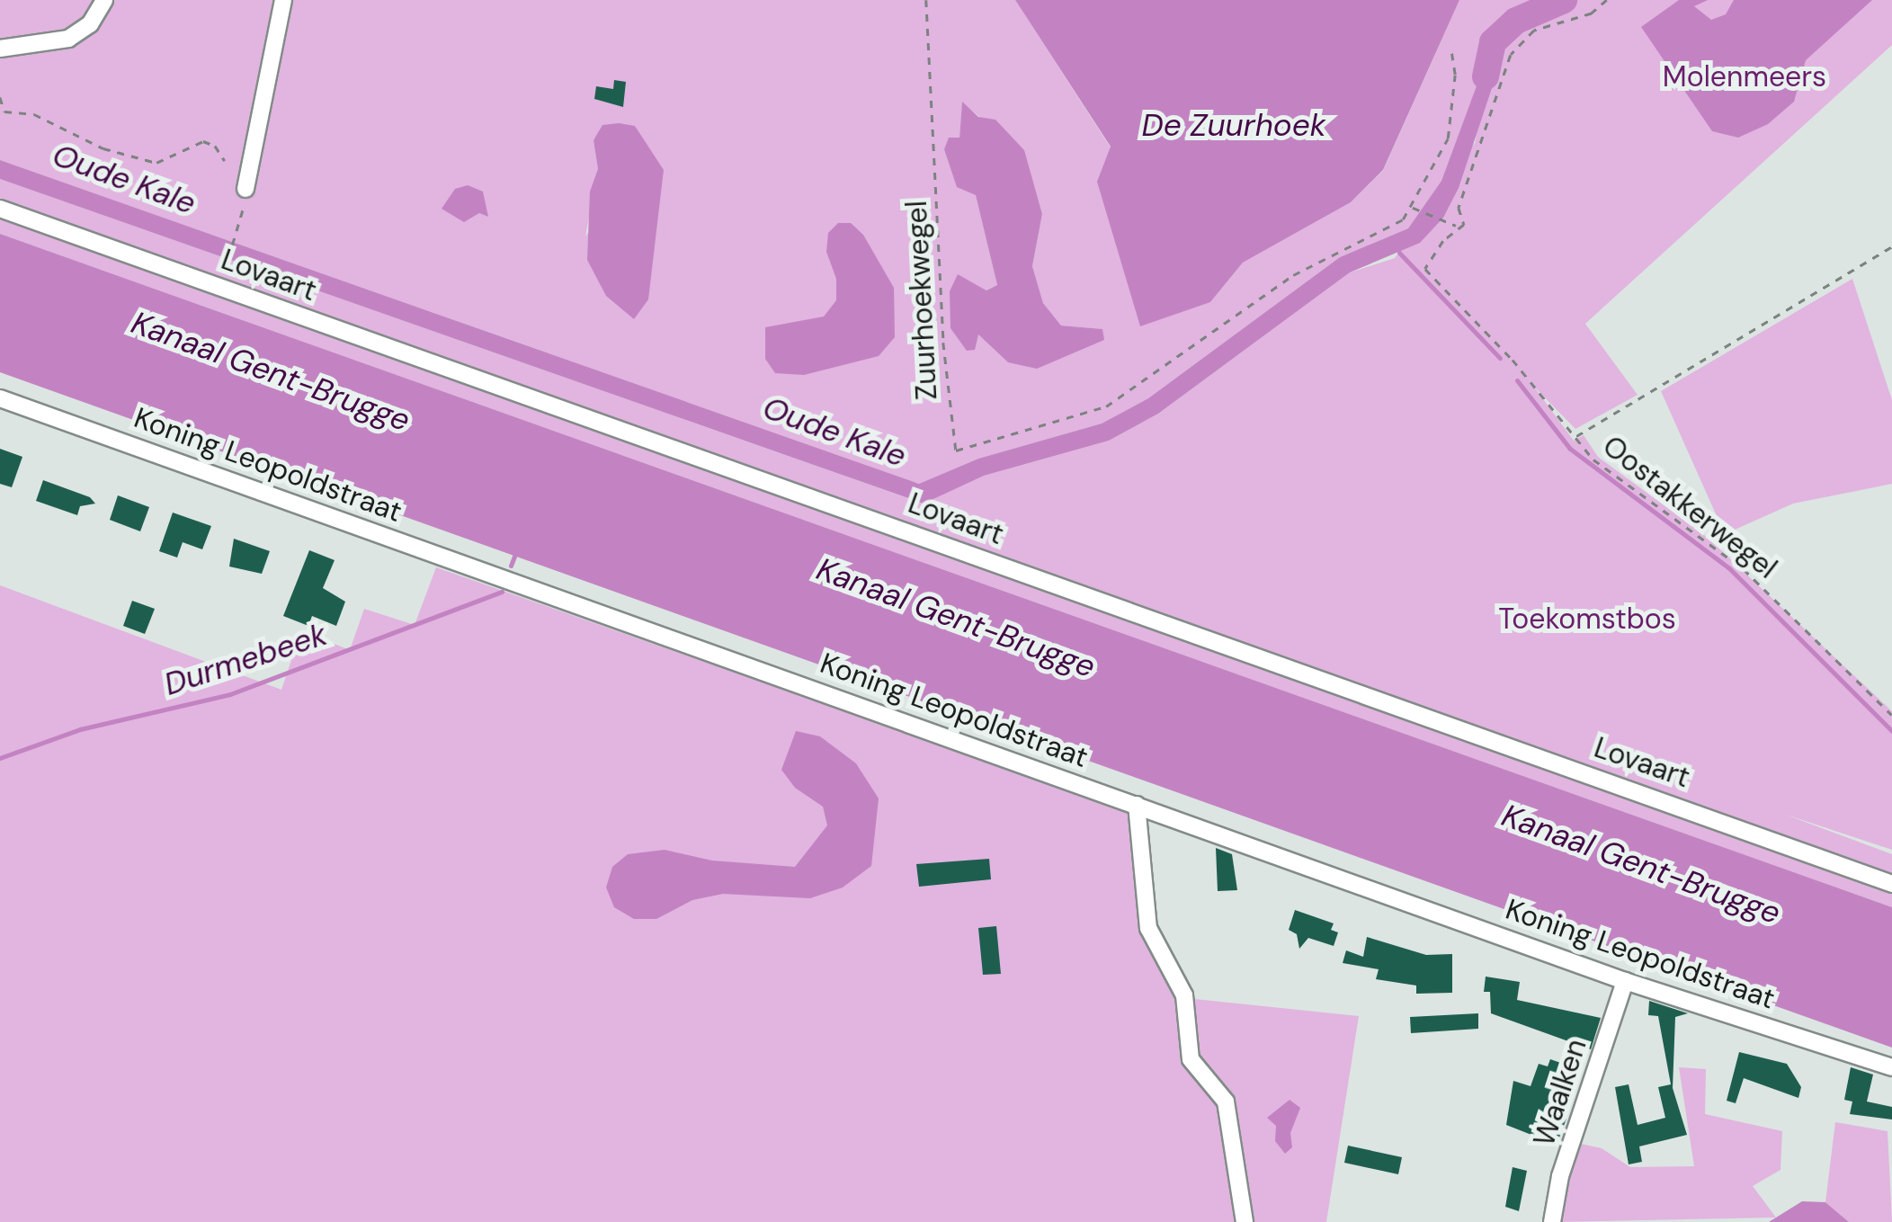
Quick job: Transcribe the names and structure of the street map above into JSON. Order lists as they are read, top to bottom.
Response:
{
  "streets": {
    "street": ["Lovaart", "Koning Leopoldstraat", "Waalken"],
    "path": ["Zuurhoekwegel", "Oostakkerwegel"]
  },
  "crossings": [
    ["Koning Leopoldstraat", "Waalken"]
  ],
  "water": [
    "De Zuurhoek",
    "Oude Kale",
    "Kanaal Gent-Brugge",
    "Durmebeek"
  ],
  "parks": ["Molenmeers", "Toekomstbos"]
}
